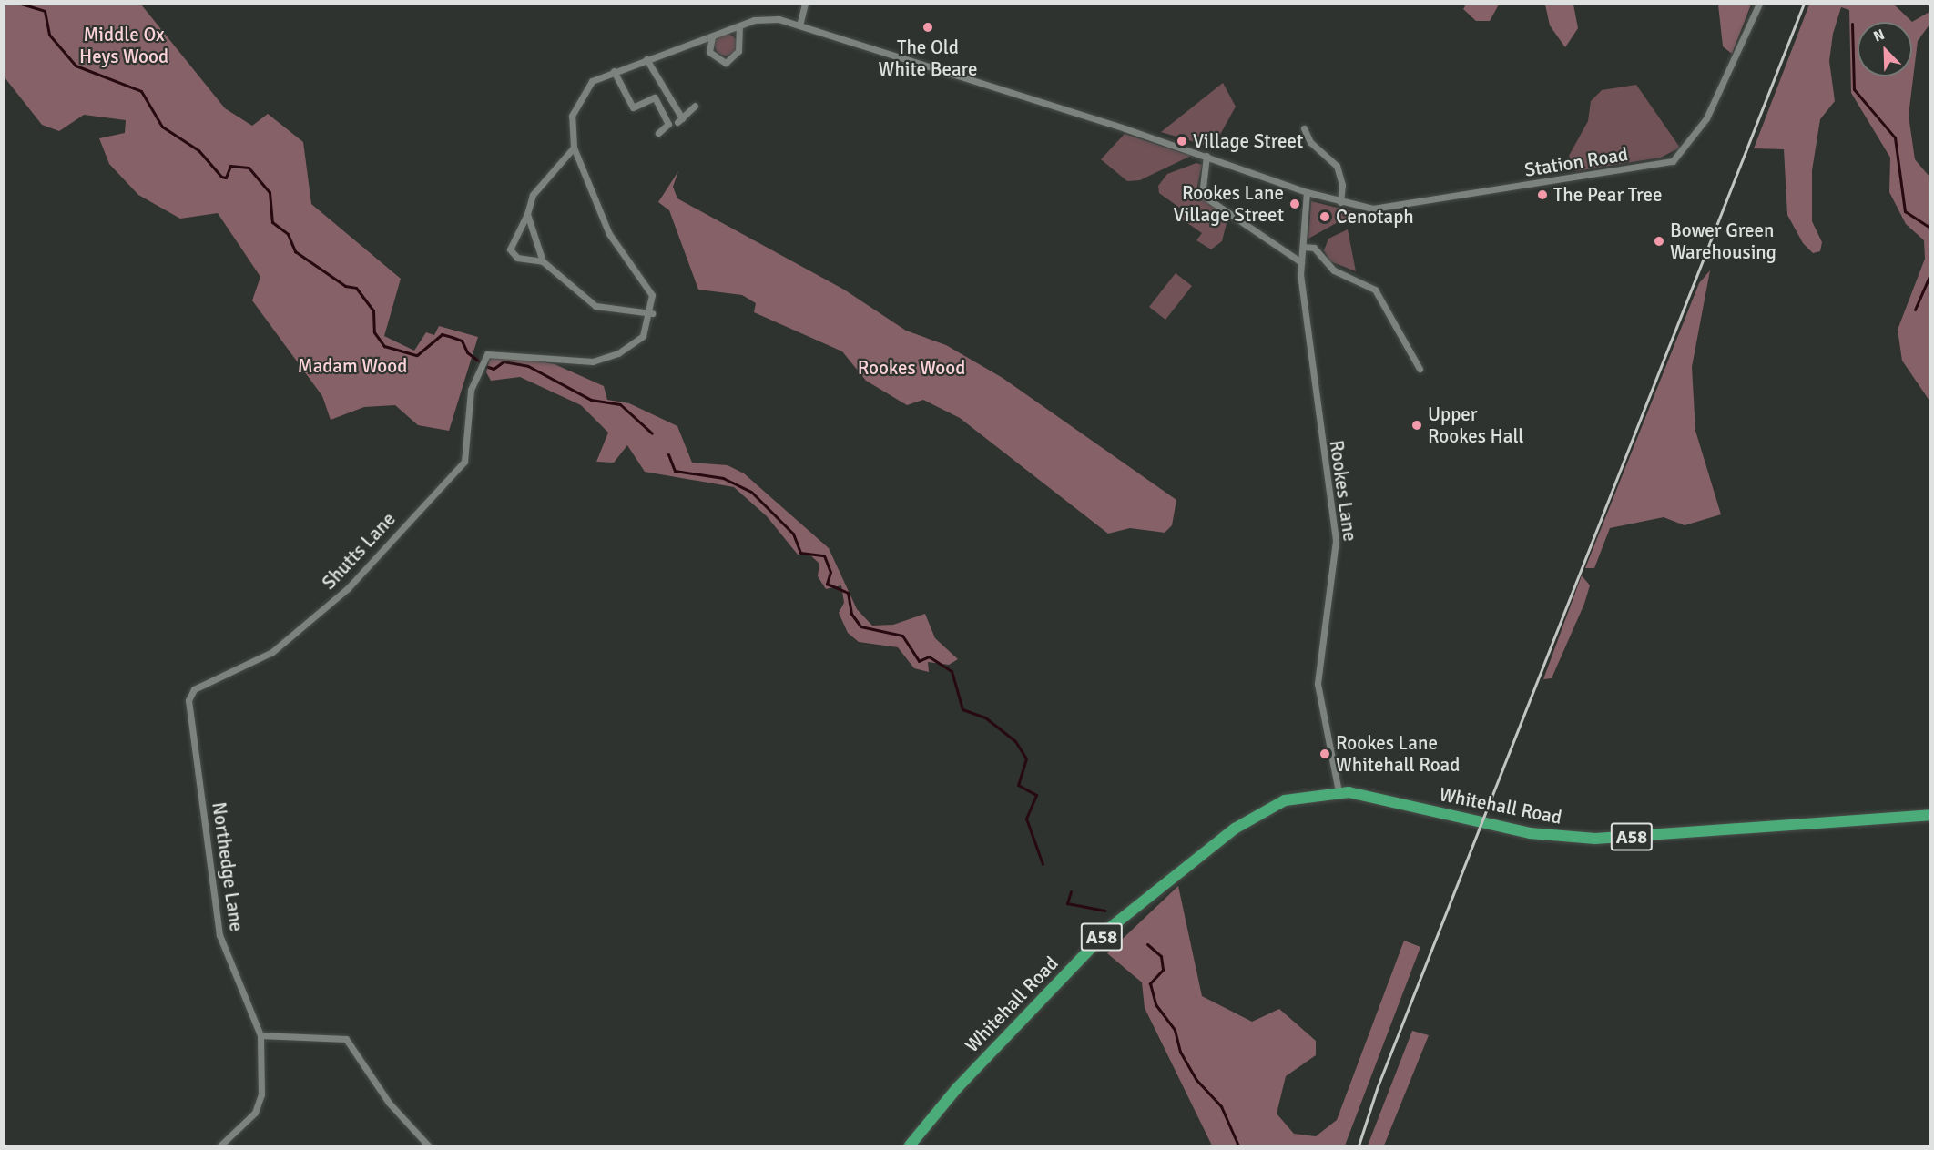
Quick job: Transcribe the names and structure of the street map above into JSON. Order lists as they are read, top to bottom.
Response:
{
  "streets": {
    "highway": ["Whitehall Road", "A58"],
    "street": [
      "Station Road",
      "Rookes Lane",
      "Shutts Lane",
      "Northedge Lane"
    ]
  },
  "crossings": [
    ["Station Road", "Rookes Lane"],
    ["Rookes Lane", "Whitehall Road"],
    ["Shutts Lane", "Northedge Lane"]
  ],
  "parks": ["Middle Ox Heys Wood", "Madam Wood", "Rookes Wood"],
  "places": [
    "The Old White Beare",
    "Village Street",
    "The Pear Tree",
    "Rookes Lane Village Street",
    "Cenotaph",
    "Bower Green Warehousing",
    "Upper Rookes Hall",
    "Rookes Lane Whitehall Road"
  ],
  "north": "top left"
}
